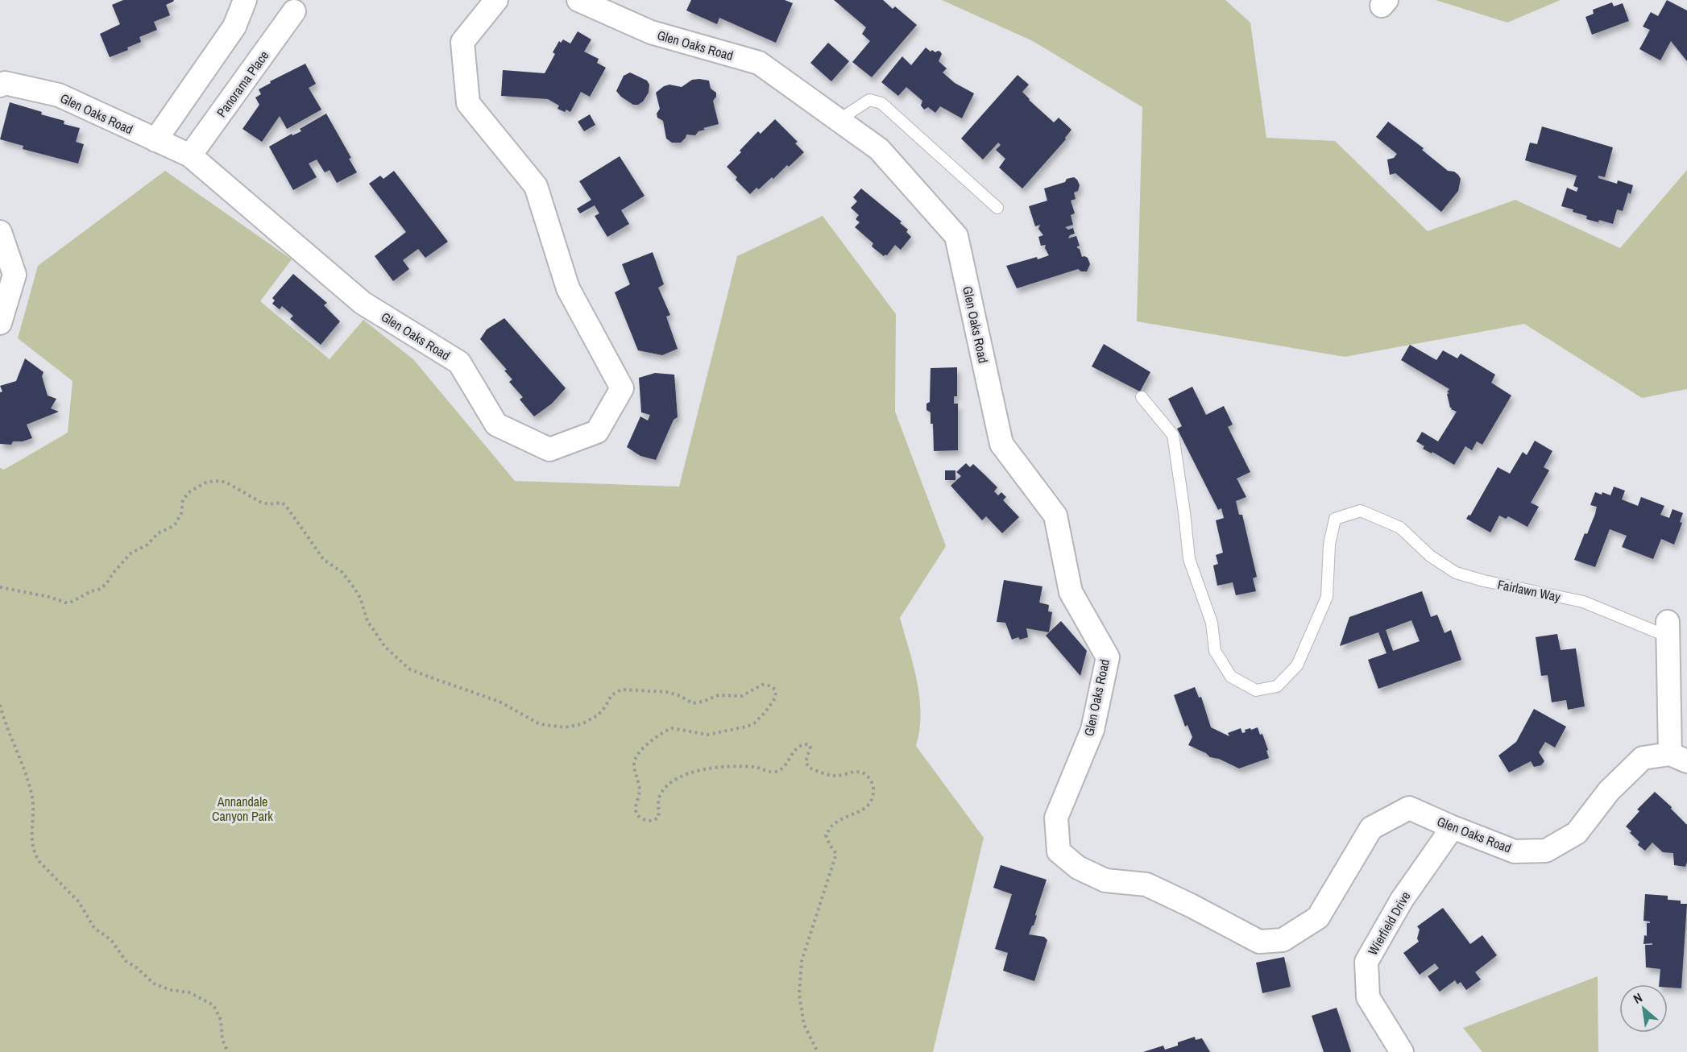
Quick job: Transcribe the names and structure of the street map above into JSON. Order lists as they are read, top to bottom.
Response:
{
  "streets": {
    "street": [
      "Glen Oaks Road",
      "Panorama Place",
      "Fairlawn Way",
      "Wierfield Drive"
    ]
  },
  "crossings": [
    ["Glen Oaks Road", "Panorama Place"],
    ["Glen Oaks Road", "Fairlawn Way"],
    ["Glen Oaks Road", "Wierfield Drive"]
  ],
  "parks": ["Annandale Canyon Park"],
  "north": "top left"
}
